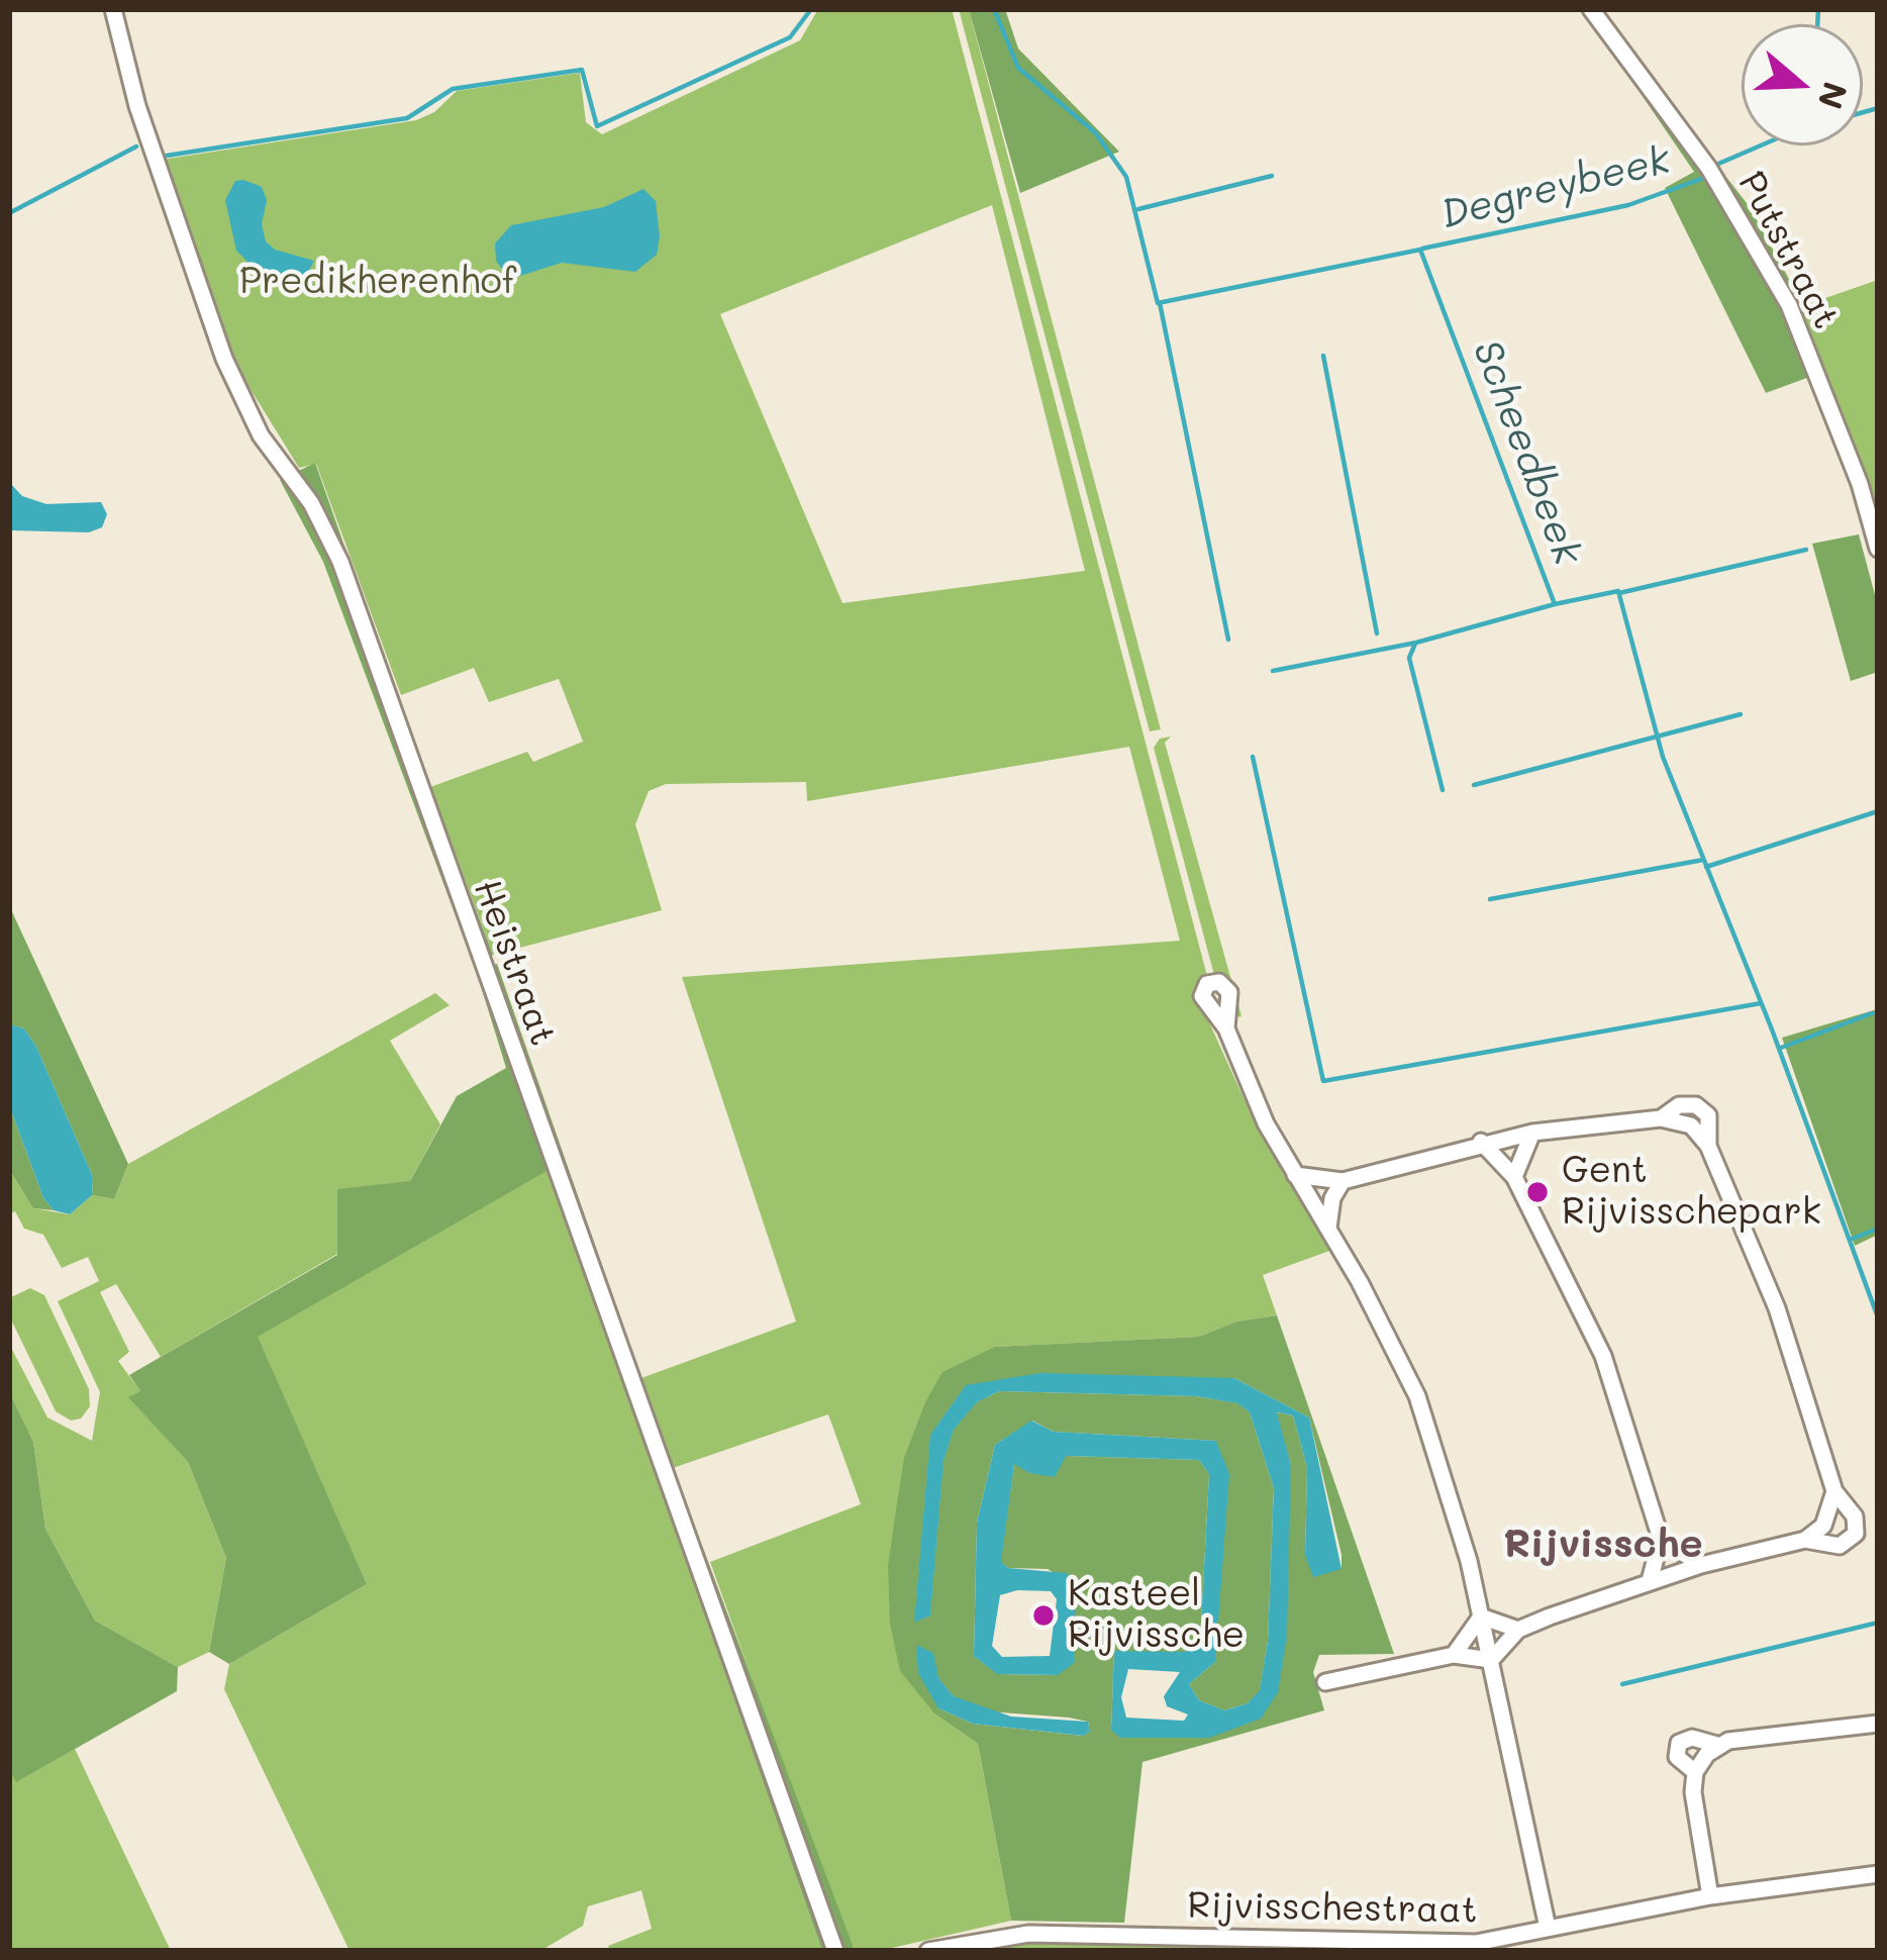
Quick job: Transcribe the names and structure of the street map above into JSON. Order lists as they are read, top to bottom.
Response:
{
  "streets": {
    "street": ["Putstraat", "Heistraat", "Rijvisschestraat"]
  },
  "districts": ["Rijvissche"],
  "water": ["Degreybeek", "Scheedbeek"],
  "parks": ["Predikherenhof"],
  "places": ["Gent Rijvisschepark", "Kasteel Rijvissche"],
  "north": "right"
}
